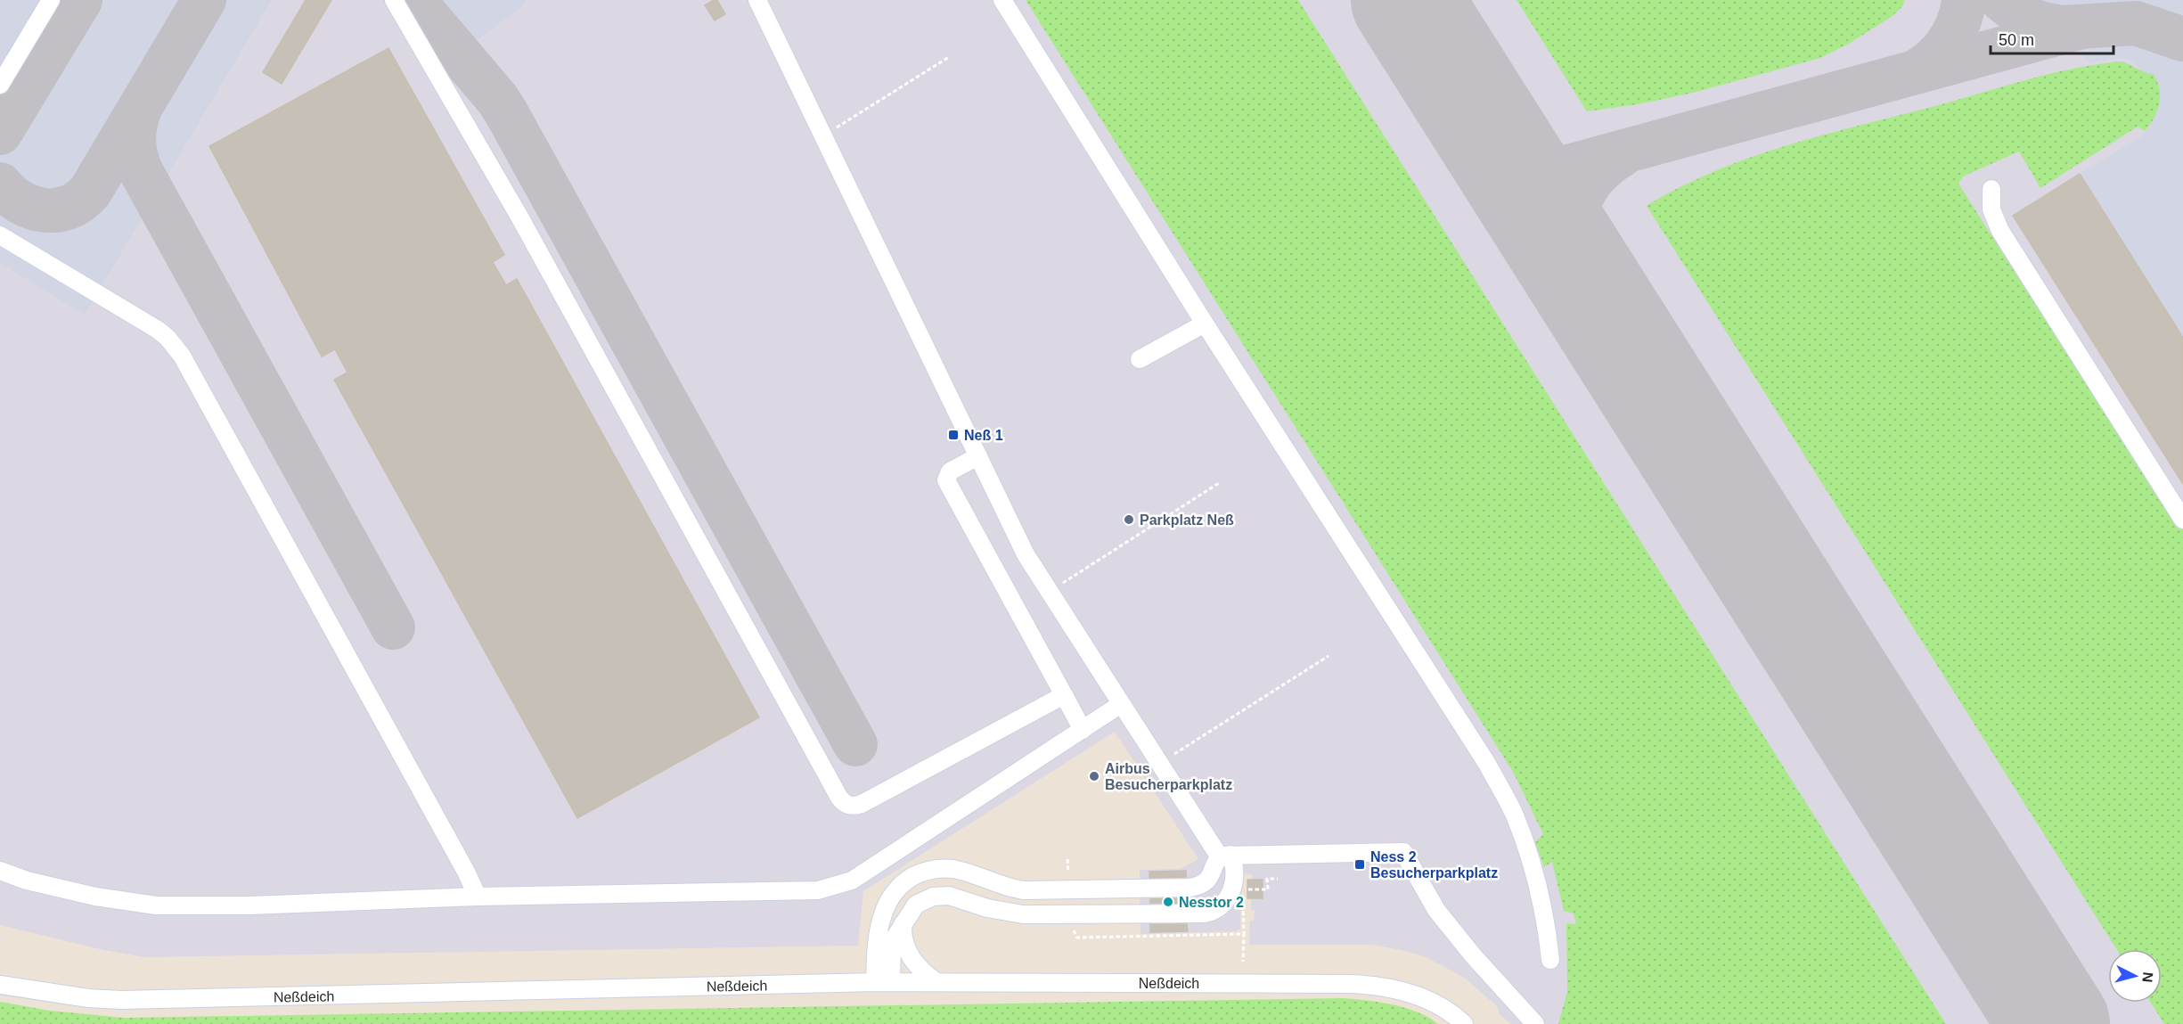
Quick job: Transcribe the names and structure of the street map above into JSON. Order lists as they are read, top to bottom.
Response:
{
  "streets": {
    "street": ["Neßdeich"]
  },
  "places": {
    "transit": ["Neß 1", "Ness 2 Besucherparkplatz"],
    "other": ["Parkplatz Neß", "Airbus Besucherparkplatz", "Nesstor 2"]
  },
  "scale_bar": "50 m",
  "north": "right"
}
